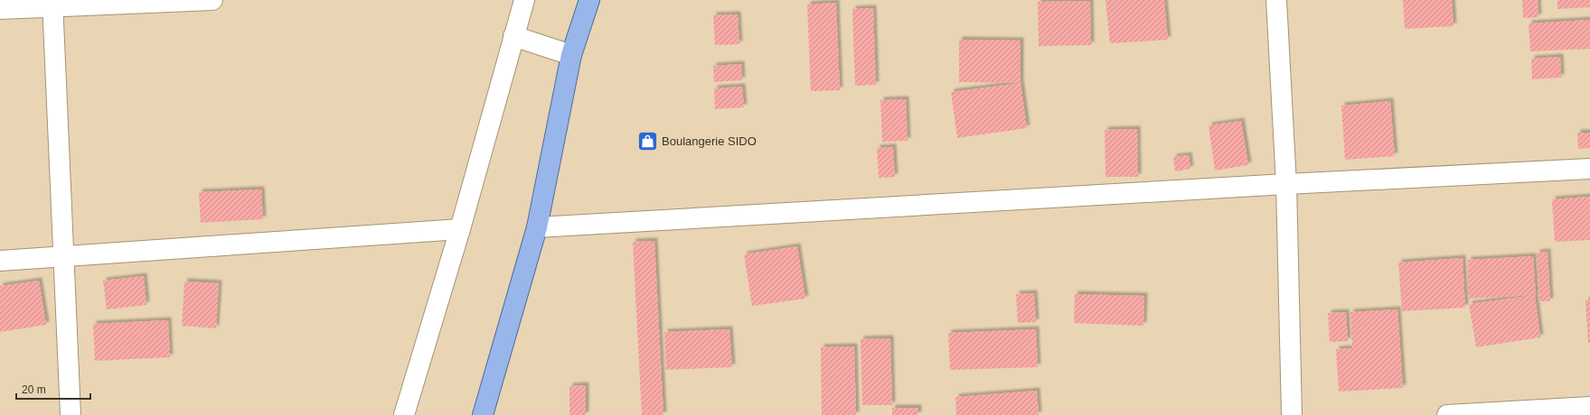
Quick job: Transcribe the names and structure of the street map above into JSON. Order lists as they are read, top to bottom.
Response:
{
  "places": {
    "shop": ["Boulangerie SIDO"]
  },
  "scale_bar": "20 m"
}
